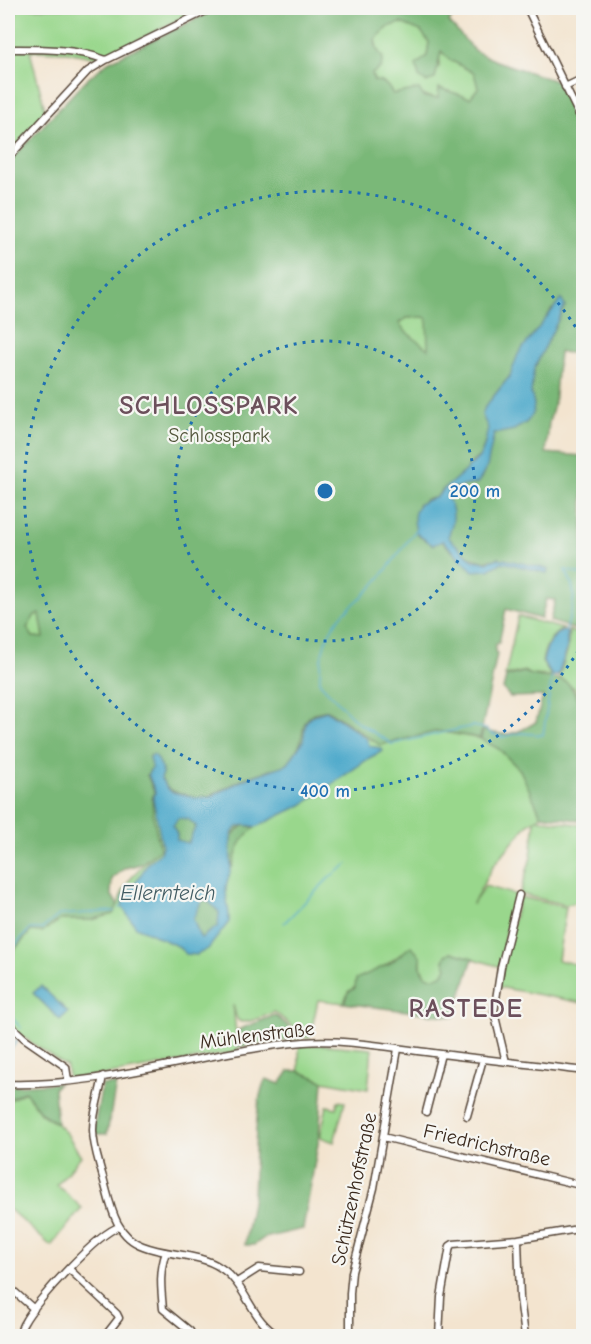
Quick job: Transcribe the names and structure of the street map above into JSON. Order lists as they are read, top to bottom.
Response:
{
  "streets": {
    "street": ["Mühlenstraße", "Friedrichstraße", "Schützenhofstraße"]
  },
  "crossings": [
    ["Mühlenstraße", "Schützenhofstraße"],
    ["Friedrichstraße", "Schützenhofstraße"]
  ],
  "districts": ["SCHLOSSPARK", "RASTEDE"],
  "water": ["Ellernteich"],
  "parks": ["Schlosspark"],
  "rings": ["200 m", "400 m"]
}
